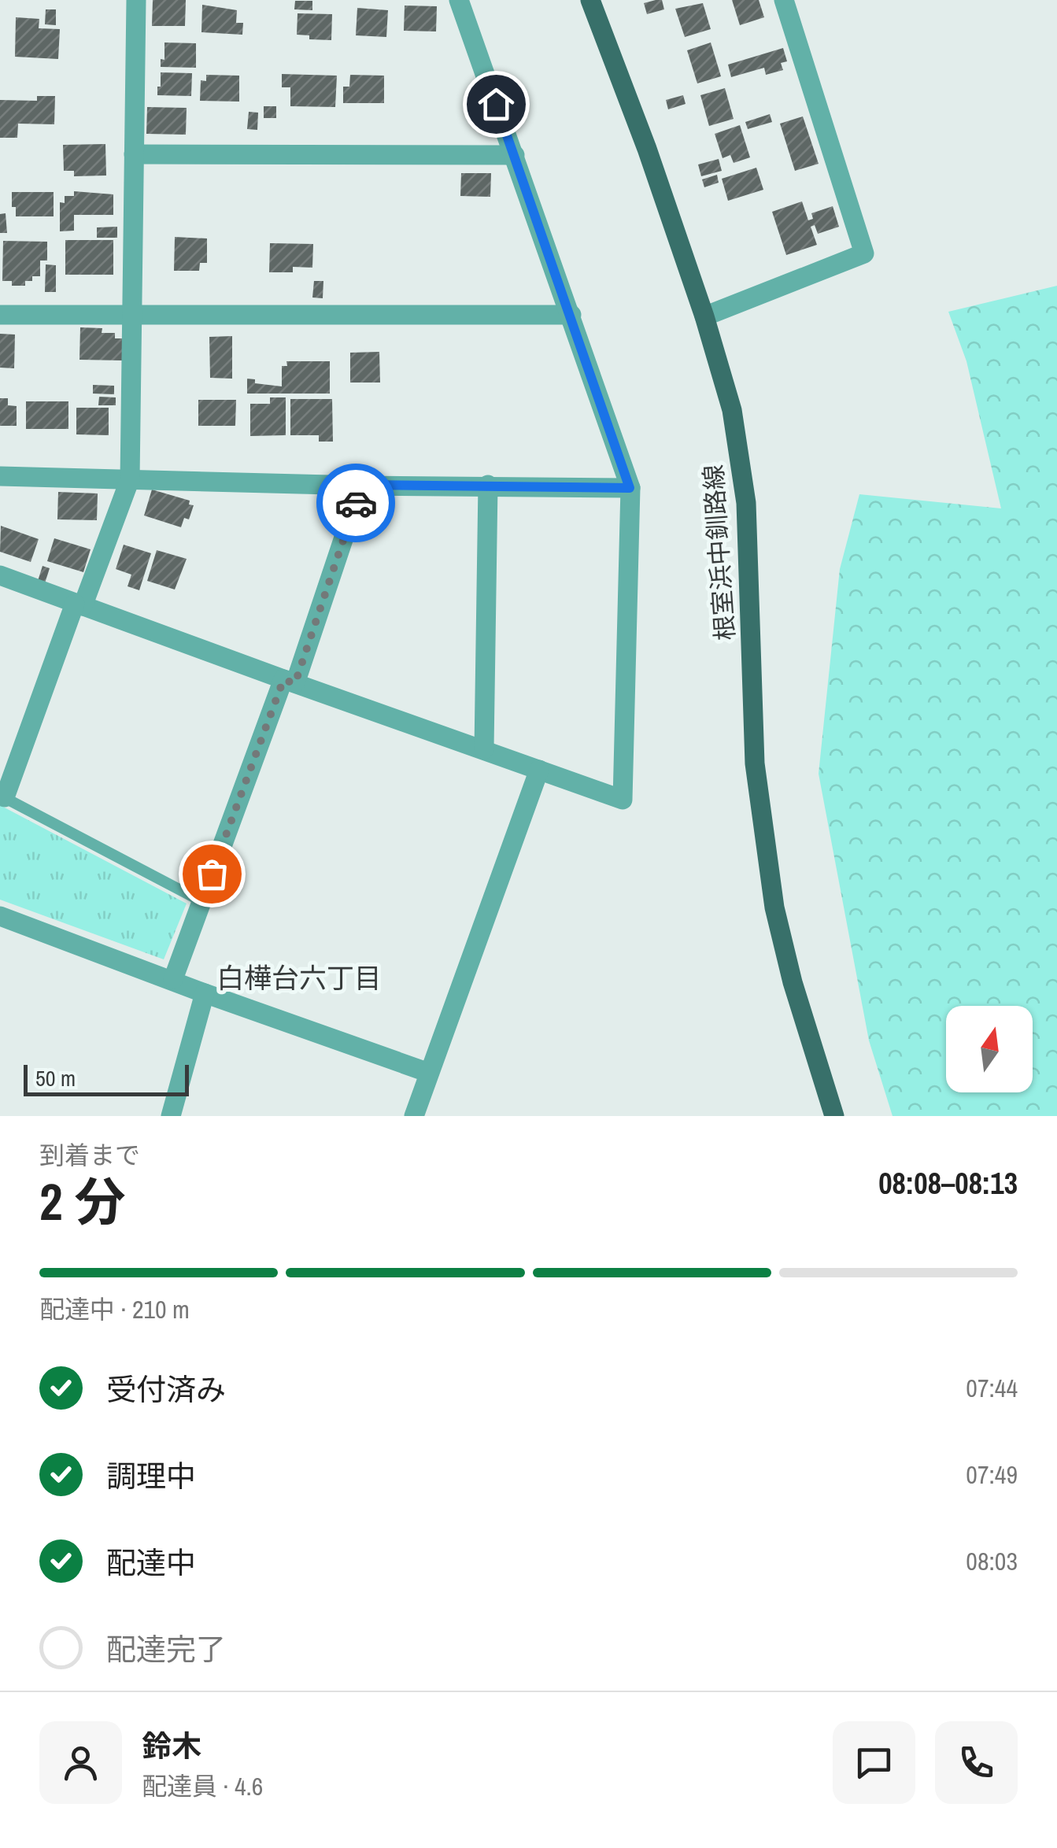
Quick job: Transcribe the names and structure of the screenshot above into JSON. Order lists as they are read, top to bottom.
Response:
{
  "streets": {
    "main road": ["根室浜中釧路線"]
  },
  "districts": ["白樺台六丁目"],
  "scale_bar": "50 m",
  "north": "top",
  "page": {
    "scale": "50 m",
    "heading": ["2 分", "到着まで", "08:08–08:13"],
    "panel": ["鈴木", "配達員 · 4.6"],
    "bar": "配達中 · 210 m",
    "list": [
      ["受付済み", "07:44"],
      ["調理中", "07:49"],
      ["配達中", "08:03"],
      "配達完了"
    ]
  }
}
